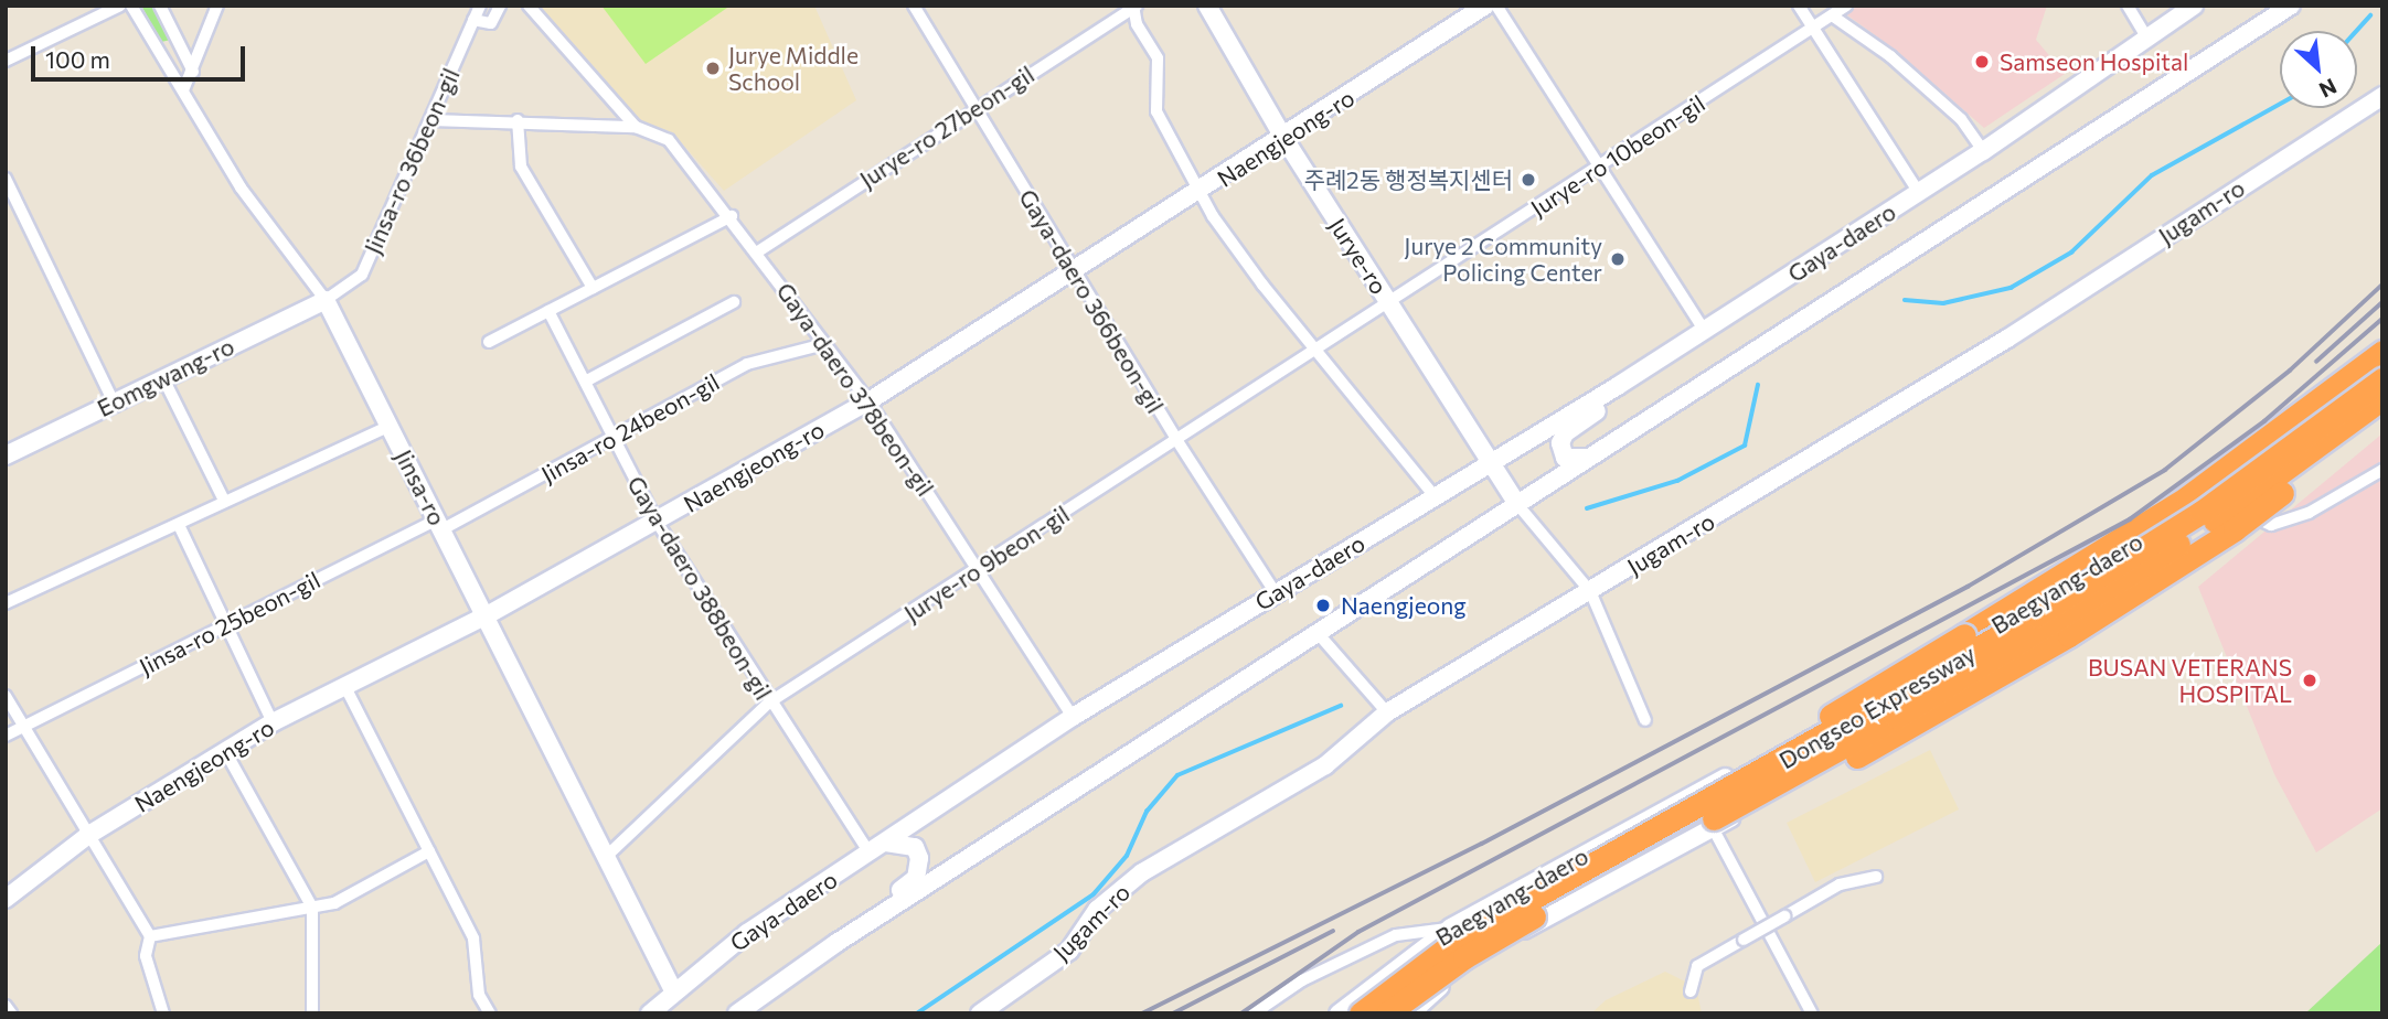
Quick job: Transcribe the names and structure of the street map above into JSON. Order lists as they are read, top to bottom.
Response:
{
  "streets": {
    "highway": ["Dongseo Expressway"],
    "main road": [
      "Naengjeong-ro",
      "Jugam-ro",
      "Gaya-daero",
      "Jurye-ro",
      "Eomgwang-ro",
      "Jinsa-ro",
      "Baegyang-daero"
    ],
    "street": [
      "Jurye-ro 27beon-gil",
      "Jurye-ro 10beon-gil",
      "Jinsa-ro 36beon-gil",
      "Gaya-daero 366beon-gil",
      "Gaya-daero 378beon-gil",
      "Jinsa-ro 24beon-gil",
      "Jurye-ro 9beon-gil",
      "Gaya-daero 388beon-gil",
      "Jinsa-ro 25beon-gil"
    ]
  },
  "crossings": [
    ["Jurye-ro 27beon-gil", "Gaya-daero 366beon-gil"],
    ["Jurye-ro 27beon-gil", "Gaya-daero 378beon-gil"],
    ["Naengjeong-ro", "Jurye-ro"],
    ["Naengjeong-ro", "Gaya-daero 366beon-gil"],
    ["Naengjeong-ro", "Gaya-daero 378beon-gil"],
    ["Naengjeong-ro", "Jinsa-ro"],
    ["Naengjeong-ro", "Gaya-daero 388beon-gil"],
    ["Jurye-ro 10beon-gil", "Jurye-ro"],
    ["Jurye-ro 10beon-gil", "Jurye-ro 9beon-gil"],
    ["Jinsa-ro 36beon-gil", "Eomgwang-ro"],
    ["Jinsa-ro 36beon-gil", "Gaya-daero 378beon-gil"],
    ["Jinsa-ro 36beon-gil", "Jinsa-ro"],
    ["Gaya-daero", "Jurye-ro"],
    ["Gaya-daero", "Gaya-daero 366beon-gil"],
    ["Gaya-daero", "Gaya-daero 378beon-gil"],
    ["Gaya-daero", "Jinsa-ro"],
    ["Gaya-daero", "Gaya-daero 388beon-gil"],
    ["Jurye-ro", "Jurye-ro 9beon-gil"],
    ["Gaya-daero 366beon-gil", "Jurye-ro 9beon-gil"],
    ["Eomgwang-ro", "Jinsa-ro"],
    ["Gaya-daero 378beon-gil", "Jinsa-ro 24beon-gil"],
    ["Gaya-daero 378beon-gil", "Jurye-ro 9beon-gil"],
    ["Jinsa-ro 24beon-gil", "Jinsa-ro"],
    ["Jinsa-ro 24beon-gil", "Gaya-daero 388beon-gil"],
    ["Jinsa-ro 24beon-gil", "Jinsa-ro 25beon-gil"],
    ["Jinsa-ro", "Jurye-ro 9beon-gil"],
    ["Jinsa-ro", "Jinsa-ro 25beon-gil"],
    ["Jurye-ro 9beon-gil", "Gaya-daero 388beon-gil"]
  ],
  "places": [
    "Samseon Hospital",
    "Jurye Middle School",
    "주례2동 행정복지센터",
    "Jurye 2 Community Policing Center",
    "Naengjeong",
    "BUSAN VETERANS HOSPITAL"
  ],
  "scale_bar": "100 m",
  "north": "bottom right"
}
